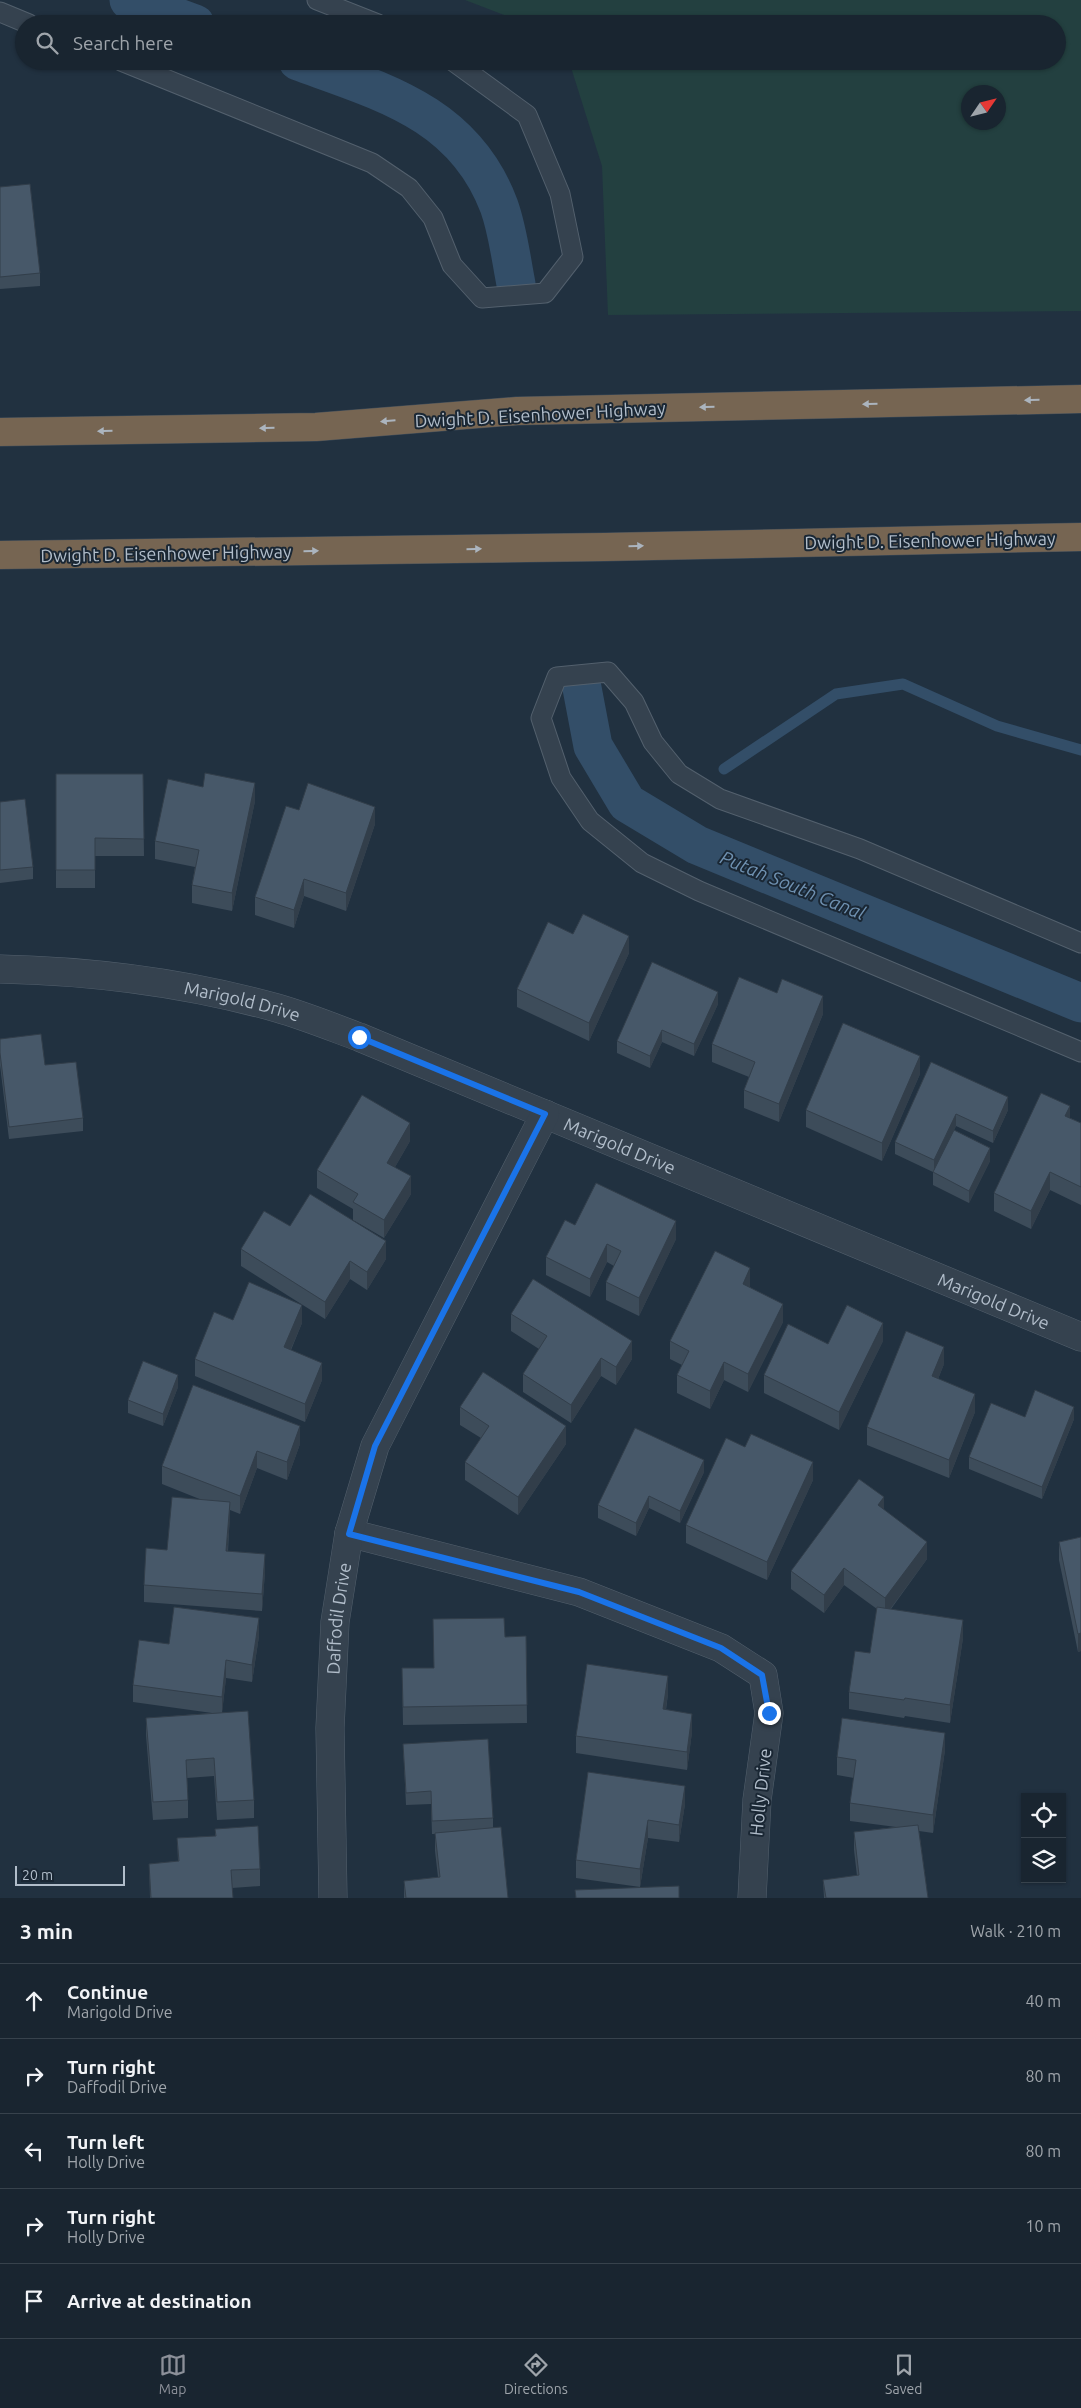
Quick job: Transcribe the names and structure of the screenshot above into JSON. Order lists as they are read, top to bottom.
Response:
{
  "streets": {
    "highway": ["Dwight D. Eisenhower Highway"],
    "street": ["Marigold Drive", "Daffodil Drive", "Holly Drive"]
  },
  "crossings": [
    ["Marigold Drive", "Daffodil Drive"],
    ["Daffodil Drive", "Holly Drive"]
  ],
  "water": ["Putah South Canal"],
  "scale_bar": "20 m",
  "north": "top right",
  "page": {
    "search": "Search here",
    "scale": "20 m",
    "heading": ["3 min", "Walk · 210 m"],
    "list": [
      ["Continue", "Marigold Drive", "40 m"],
      ["Turn right", "Daffodil Drive", "80 m"],
      ["Turn left", "Holly Drive", "80 m"],
      ["Turn right", "Holly Drive", "10 m"],
      "Arrive at destination"
    ],
    "nav": ["Map", "Directions", "Saved"]
  }
}
